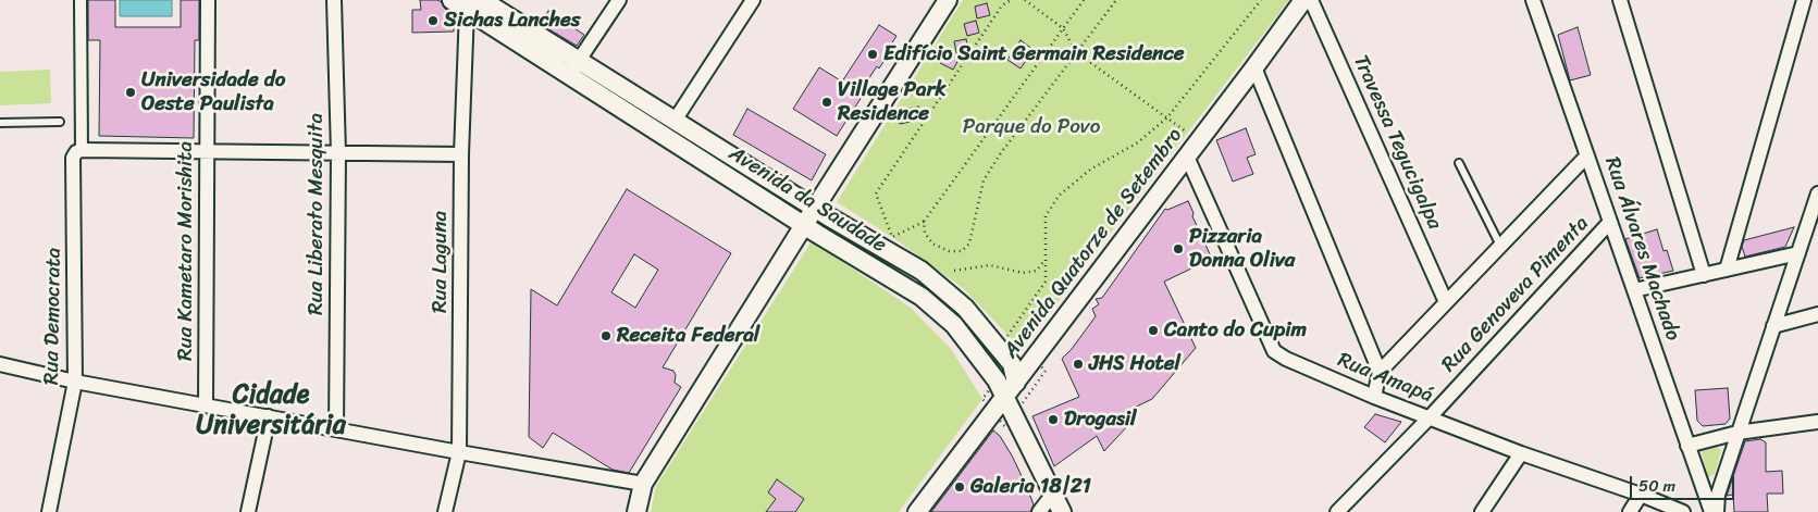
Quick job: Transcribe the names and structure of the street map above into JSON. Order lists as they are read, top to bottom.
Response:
{
  "streets": {
    "street": [
      "Travessa Tegucigalpa",
      "Avenida da Saudade",
      "Rua Liberato Mesquita",
      "Avenida Quatorze de Setembro",
      "Rua Álvares Machado",
      "Rua Kametaro Morishita",
      "Rua Laguna",
      "Rua Genoveva Pimenta",
      "Rua Democrata",
      "Rua Amapá"
    ]
  },
  "crossings": [
    ["Avenida da Saudade", "Avenida Quatorze de Setembro"],
    ["Avenida da Saudade", "Rua Laguna"],
    ["Avenida Quatorze de Setembro", "Rua Amapá"],
    ["Rua Álvares Machado", "Rua Genoveva Pimenta"],
    ["Rua Genoveva Pimenta", "Rua Amapá"]
  ],
  "districts": ["Cidade Universitária"],
  "parks": ["Parque do Povo"],
  "places": [
    "Sichas Lanches",
    "Edifício Saint Germain Residence",
    "Universidade do Oeste Paulista",
    "Village Park Residence",
    "Pizzaria Donna Oliva",
    "Canto do Cupim",
    "Receita Federal",
    "JHS Hotel",
    "Drogasil",
    "Galeria 18|21"
  ],
  "scale_bar": "50 m"
}
